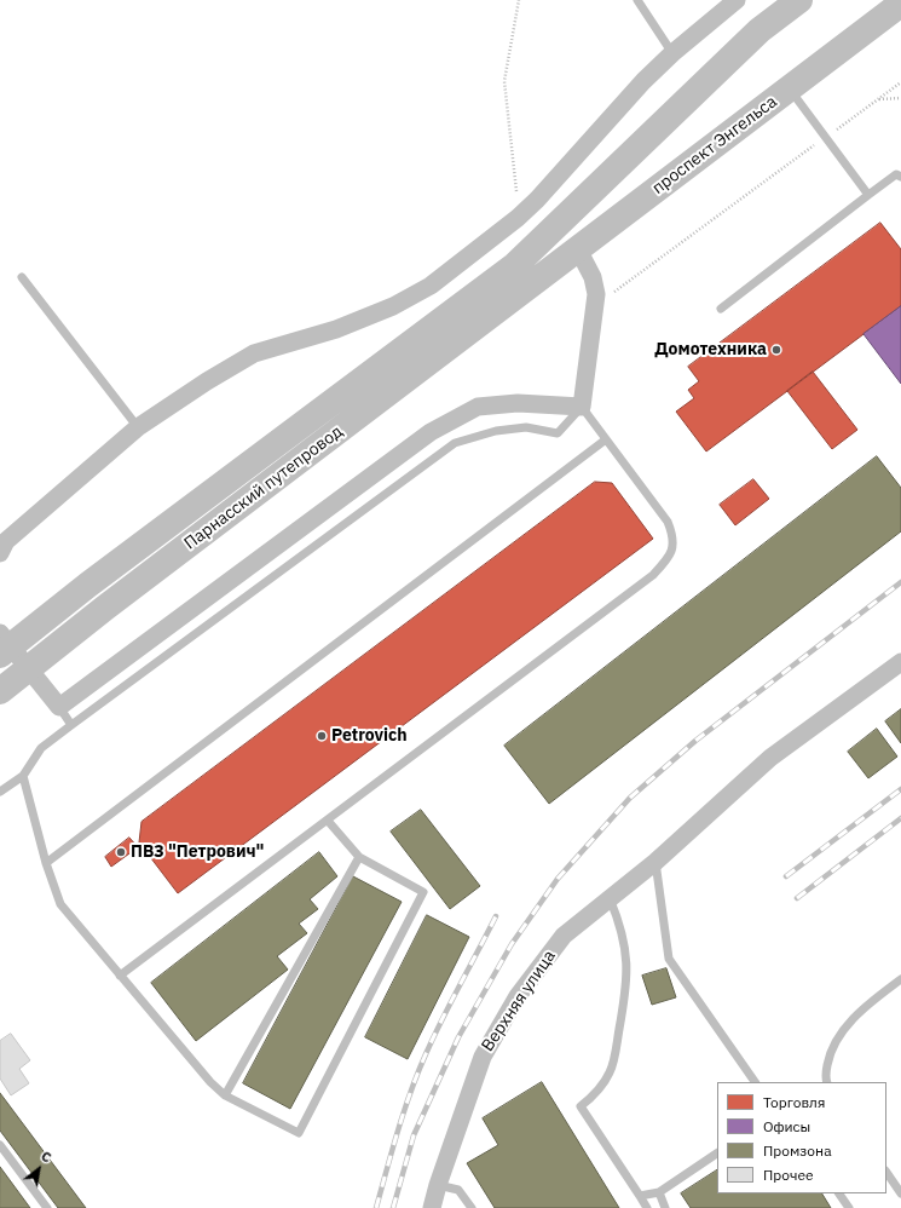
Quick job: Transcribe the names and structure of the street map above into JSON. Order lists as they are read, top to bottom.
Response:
{
  "streets": {
    "main road": ["проспект Энгельса", "Парнасский путепровод"],
    "street": ["Верхняя улица"]
  },
  "crossings": [
    ["проспект Энгельса", "Парнасский путепровод"]
  ],
  "places": ["Домотехника", "Petrovich", "ПВЗ \"Петрович\""],
  "legend": [
    "Торговля",
    "Офисы",
    "Промзона",
    "Прочее"
  ],
  "north": "top right"
}
